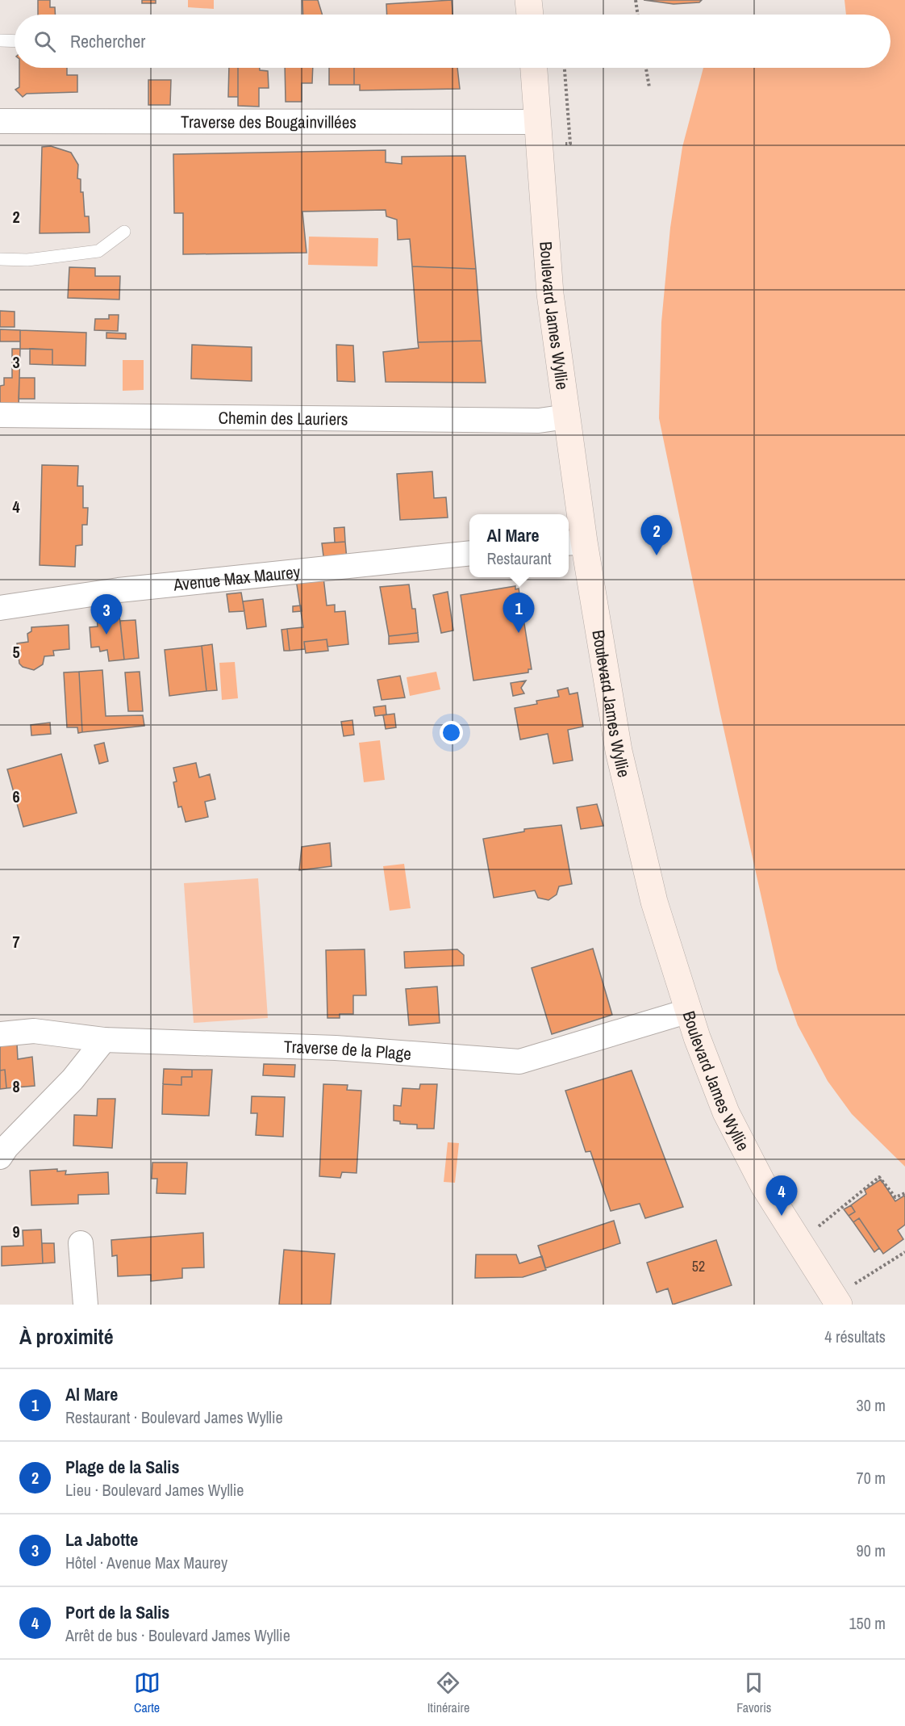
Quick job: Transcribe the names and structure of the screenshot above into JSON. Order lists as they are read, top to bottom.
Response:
{
  "streets": {
    "street": [
      "Traverse des Bougainvillées",
      "Boulevard James Wyllie",
      "Chemin des Lauriers",
      "Avenue Max Maurey",
      "Traverse de la Plage"
    ]
  },
  "crossings": [
    ["Traverse des Bougainvillées", "Boulevard James Wyllie"],
    ["Boulevard James Wyllie", "Chemin des Lauriers"],
    ["Boulevard James Wyllie", "Traverse de la Plage"]
  ],
  "house_numbers": ["52"],
  "page": {
    "search": "Rechercher",
    "popup": ["Al Mare", "Restaurant"],
    "pins": [
      "2",
      "1",
      "3",
      "4"
    ],
    "heading": ["À proximité", "4 résultats"],
    "list": [
      {
        "mark": "1",
        "name": "Al Mare",
        "note": "Restaurant · Boulevard James Wyllie",
        "value": "30 m"
      },
      {
        "mark": "2",
        "name": "Plage de la Salis",
        "note": "Lieu · Boulevard James Wyllie",
        "value": "70 m"
      },
      {
        "mark": "3",
        "name": "La Jabotte",
        "note": "Hôtel · Avenue Max Maurey",
        "value": "90 m"
      },
      {
        "mark": "4",
        "name": "Port de la Salis",
        "note": "Arrêt de bus · Boulevard James Wyllie",
        "value": "150 m"
      }
    ],
    "nav": ["Carte", "Itinéraire", "Favoris"]
  },
  "grid": {
    "rows": [
      "2",
      "3",
      "4",
      "5",
      "6",
      "7",
      "8",
      "9"
    ]
  }
}
